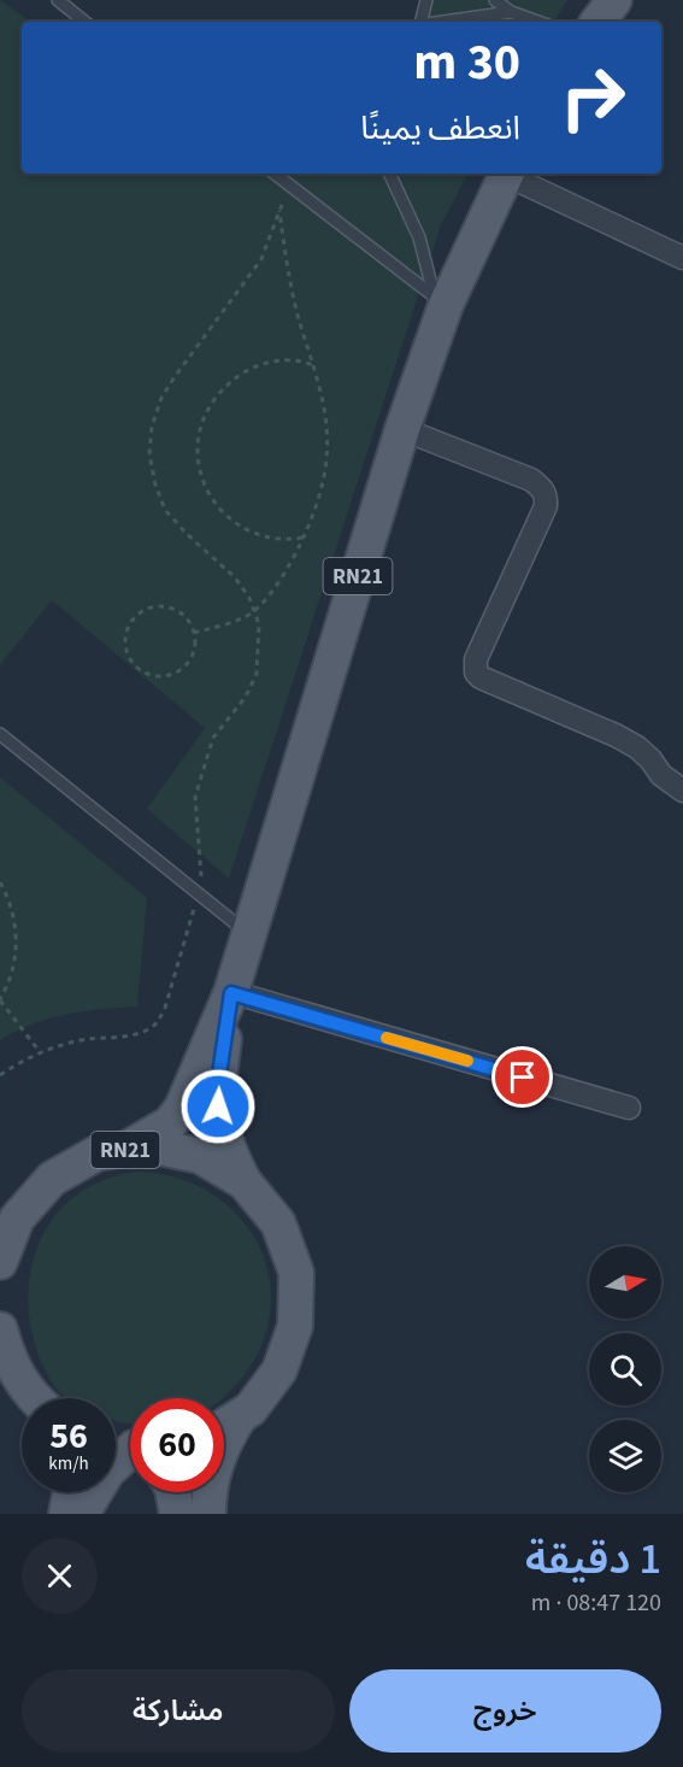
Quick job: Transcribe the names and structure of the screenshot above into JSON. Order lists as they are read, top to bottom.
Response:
{
  "streets": {
    "main road": ["RN21"]
  },
  "north": "right",
  "page": {
    "turn": ["30 m", "انعطف يمينًا"],
    "speed": "56 km/h",
    "limit": "60",
    "heading": ["1 دقيقة", "120 m · 08:47"],
    "buttons": ["خروج", "مشاركة"]
  }
}
